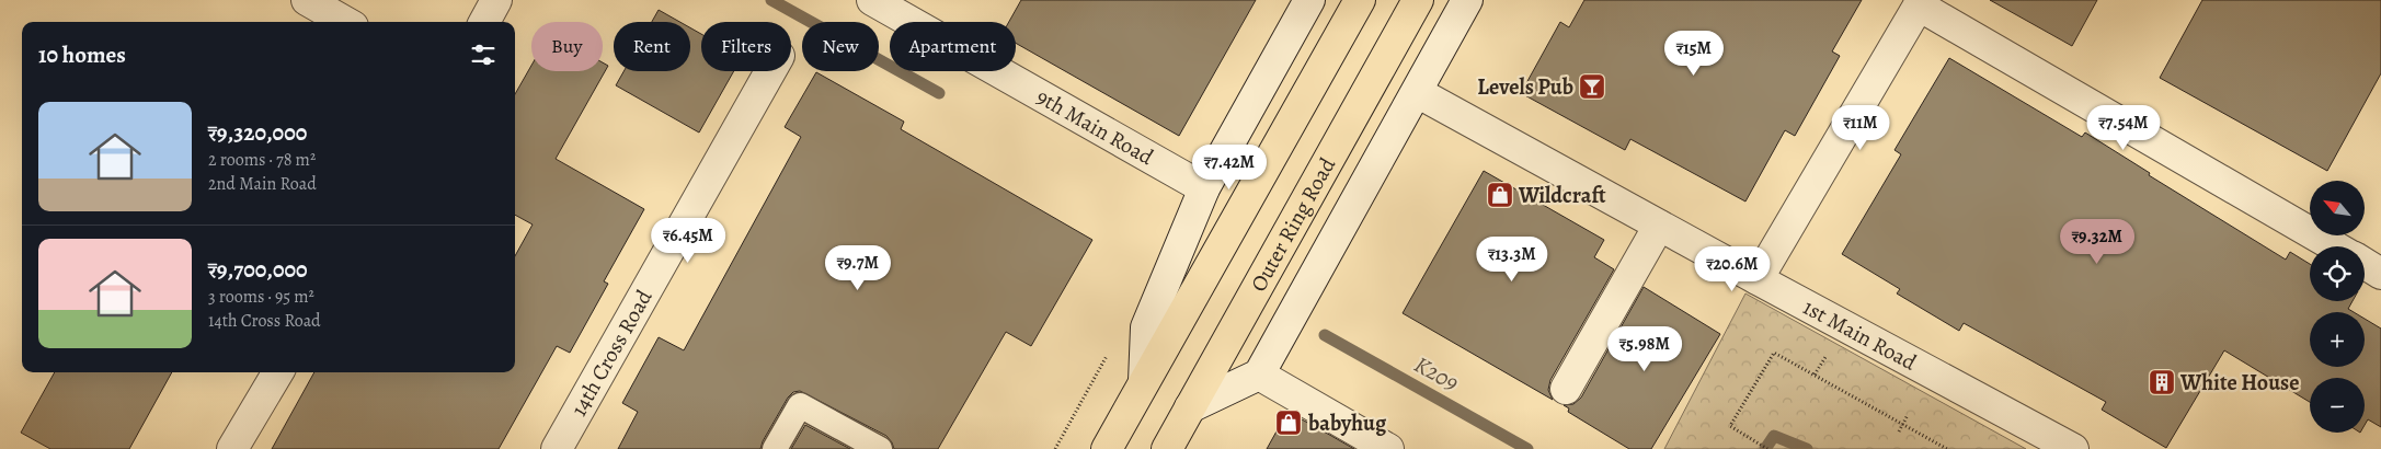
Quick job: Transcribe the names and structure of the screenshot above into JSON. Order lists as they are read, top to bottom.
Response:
{
  "streets": {
    "highway": ["Outer Ring Road"],
    "street": ["9th Main Road", "1st Main Road", "14th Cross Road"]
  },
  "water": ["K209"],
  "places": {
    "bar": ["Levels Pub"],
    "shop": ["Wildcraft", "babyhug"],
    "building": ["White House"]
  },
  "north": "top left",
  "page": {
    "chip": [
      "Buy",
      "Rent",
      "Filters",
      "New",
      "Apartment"
    ],
    "heading": "10 homes",
    "price": [
      "₹15M",
      "₹11M",
      "₹7.54M",
      "₹7.42M",
      "₹6.45M",
      "₹9.32M",
      "₹13.3M",
      "₹9.7M",
      "₹20.6M",
      "₹5.98M"
    ],
    "list": [
      {
        "name": "₹9,320,000",
        "note": "2 rooms · 78 m² · 2nd Main Road"
      },
      {
        "name": "₹9,700,000",
        "note": "3 rooms · 95 m² · 14th Cross Road"
      }
    ],
    "map_buttons": ["+", "−"]
  }
}
